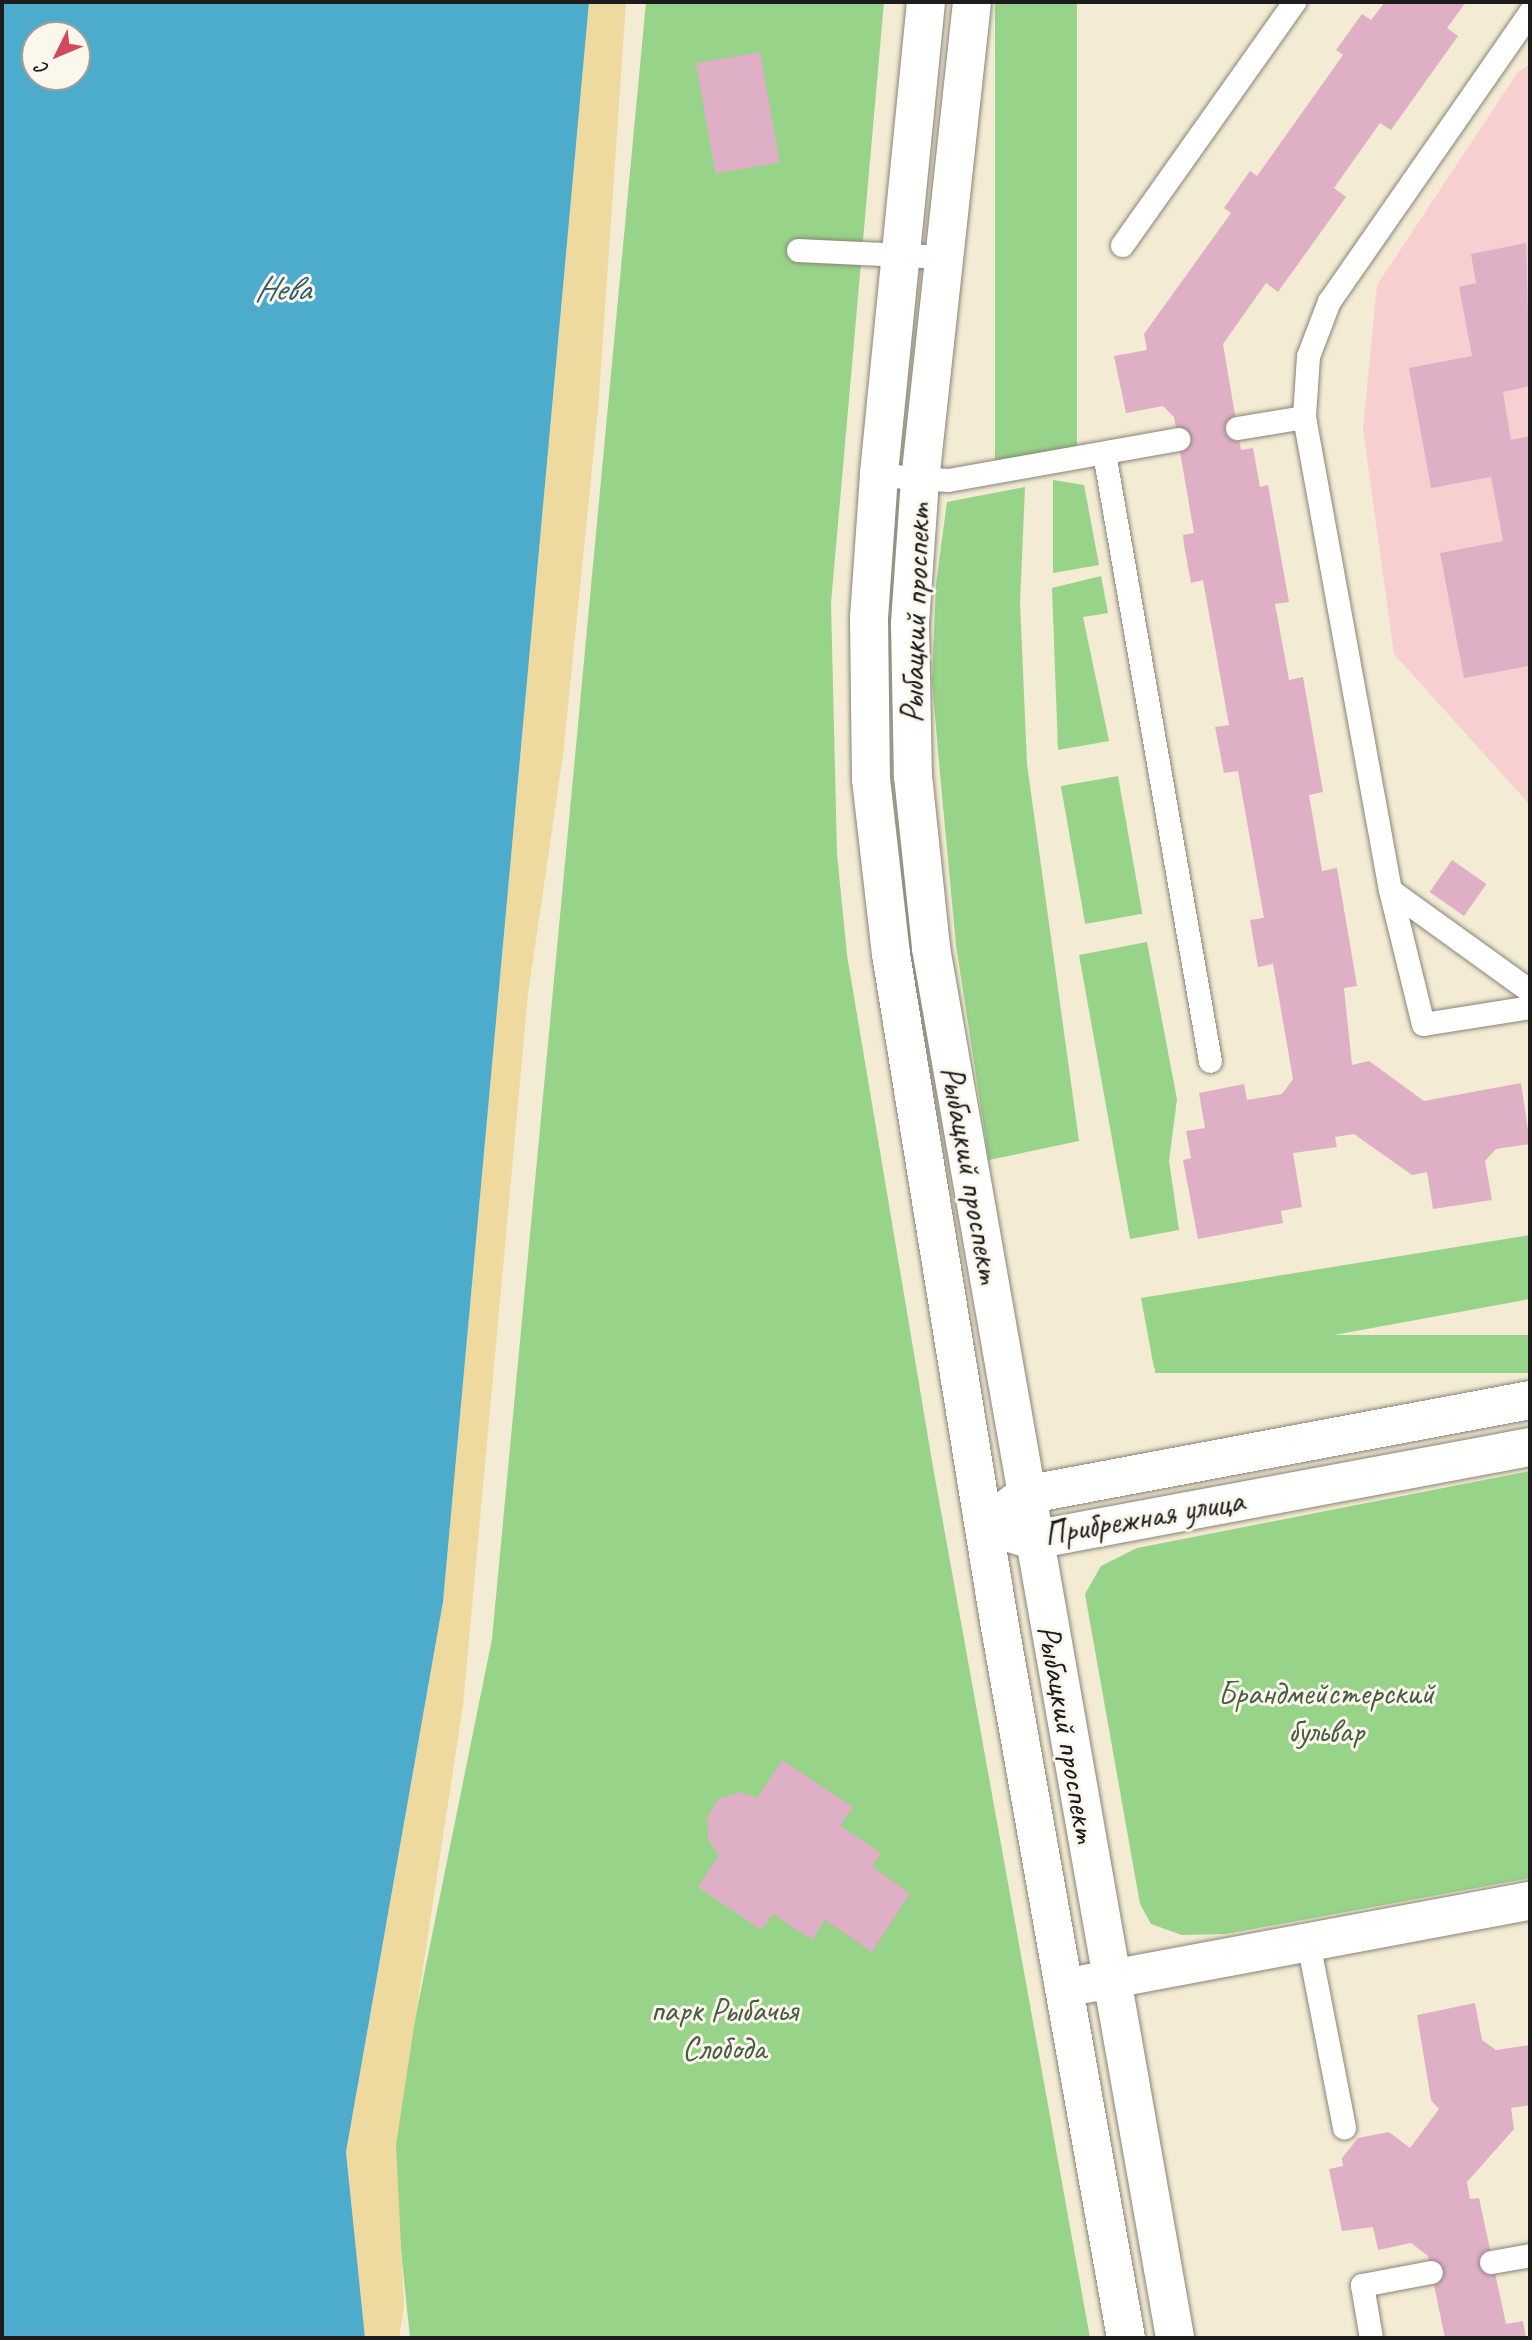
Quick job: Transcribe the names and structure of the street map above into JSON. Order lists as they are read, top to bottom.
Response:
{
  "streets": {
    "street": ["Рыбацкий проспект", "Прибрежная улица"]
  },
  "crossings": [
    ["Рыбацкий проспект", "Прибрежная улица"]
  ],
  "water": ["Нева"],
  "parks": ["Брандмейстерский бульвар", "парк Рыбачья Слобода"],
  "north": "bottom left"
}
